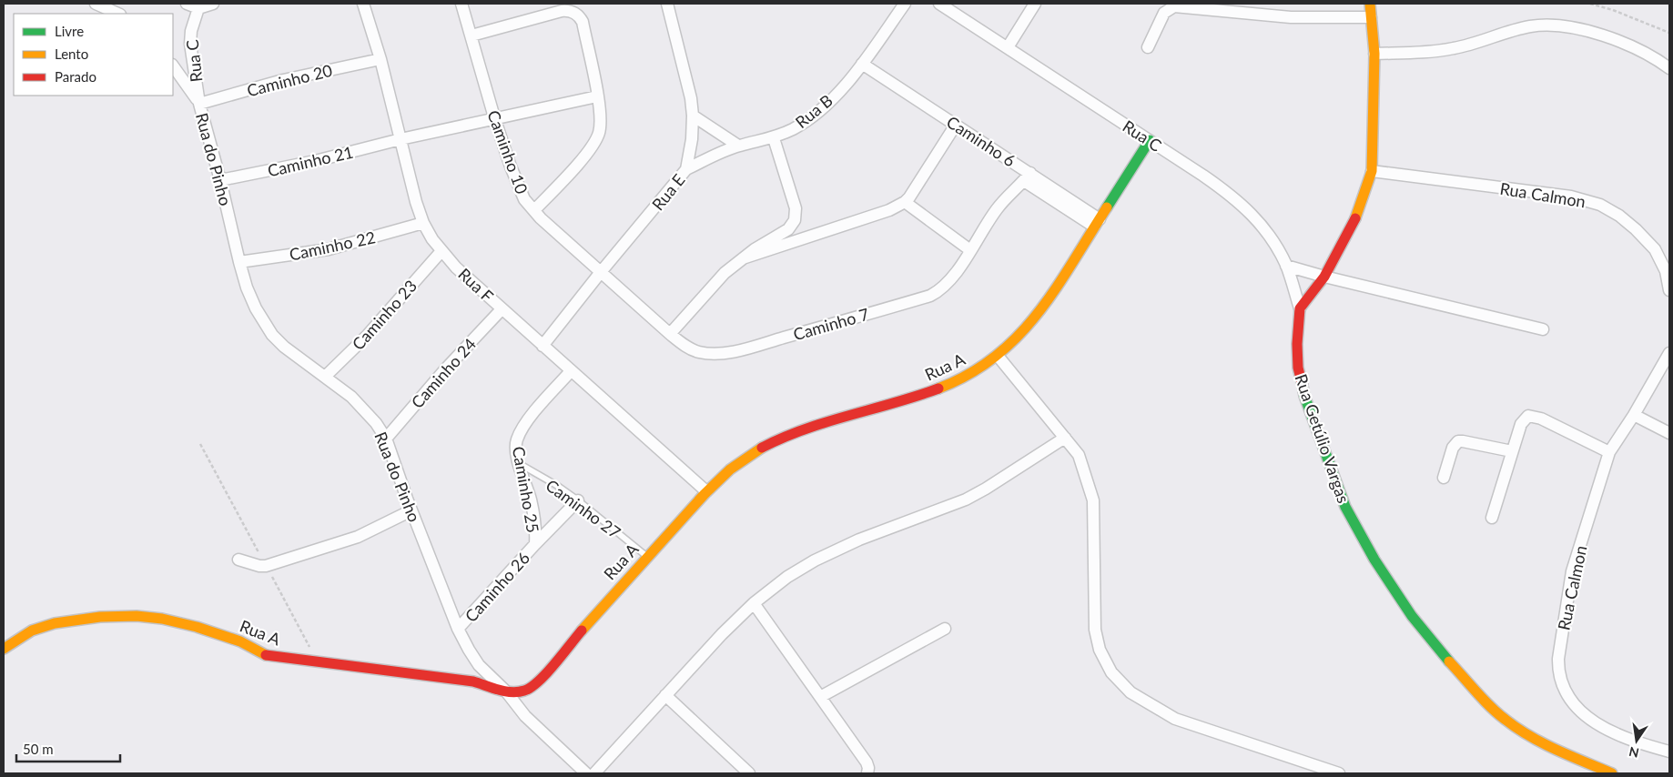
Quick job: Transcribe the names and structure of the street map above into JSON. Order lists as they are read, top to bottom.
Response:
{
  "streets": {
    "street": [
      "Rua C",
      "Caminho 20",
      "Rua B",
      "Caminho 6",
      "Caminho 10",
      "Rua do Pinho",
      "Caminho 21",
      "Rua E",
      "Rua Calmon",
      "Caminho 22",
      "Rua F",
      "Caminho 23",
      "Caminho 7",
      "Rua A",
      "Caminho 24",
      "Rua Getúlio Vargas",
      "Caminho 25",
      "Caminho 26"
    ],
    "lane": ["Caminho 27"]
  },
  "crossings": [
    ["Rua C", "Caminho 20"],
    ["Rua C", "Rua do Pinho"],
    ["Rua C", "Rua A"],
    ["Rua C", "Rua Getúlio Vargas"],
    ["Caminho 20", "Rua do Pinho"],
    ["Caminho 20", "Rua F"],
    ["Rua B", "Caminho 6"],
    ["Rua B", "Rua E"],
    ["Caminho 6", "Caminho 7"],
    ["Caminho 6", "Rua A"],
    ["Caminho 10", "Caminho 21"],
    ["Caminho 10", "Rua E"],
    ["Caminho 10", "Caminho 7"],
    ["Rua do Pinho", "Caminho 21"],
    ["Rua do Pinho", "Caminho 22"],
    ["Rua do Pinho", "Caminho 23"],
    ["Rua do Pinho", "Rua A"],
    ["Rua do Pinho", "Caminho 24"],
    ["Rua do Pinho", "Caminho 26"],
    ["Caminho 21", "Rua F"],
    ["Rua E", "Rua F"],
    ["Rua E", "Caminho 7"],
    ["Caminho 22", "Rua F"],
    ["Rua F", "Caminho 23"],
    ["Rua F", "Rua A"],
    ["Rua F", "Caminho 24"],
    ["Rua F", "Caminho 25"],
    ["Rua A", "Caminho 27"],
    ["Caminho 25", "Caminho 27"],
    ["Caminho 25", "Caminho 26"],
    ["Caminho 27", "Caminho 26"]
  ],
  "legend": ["Livre", "Lento", "Parado"],
  "scale_bar": "50 m",
  "north": "bottom"
}
